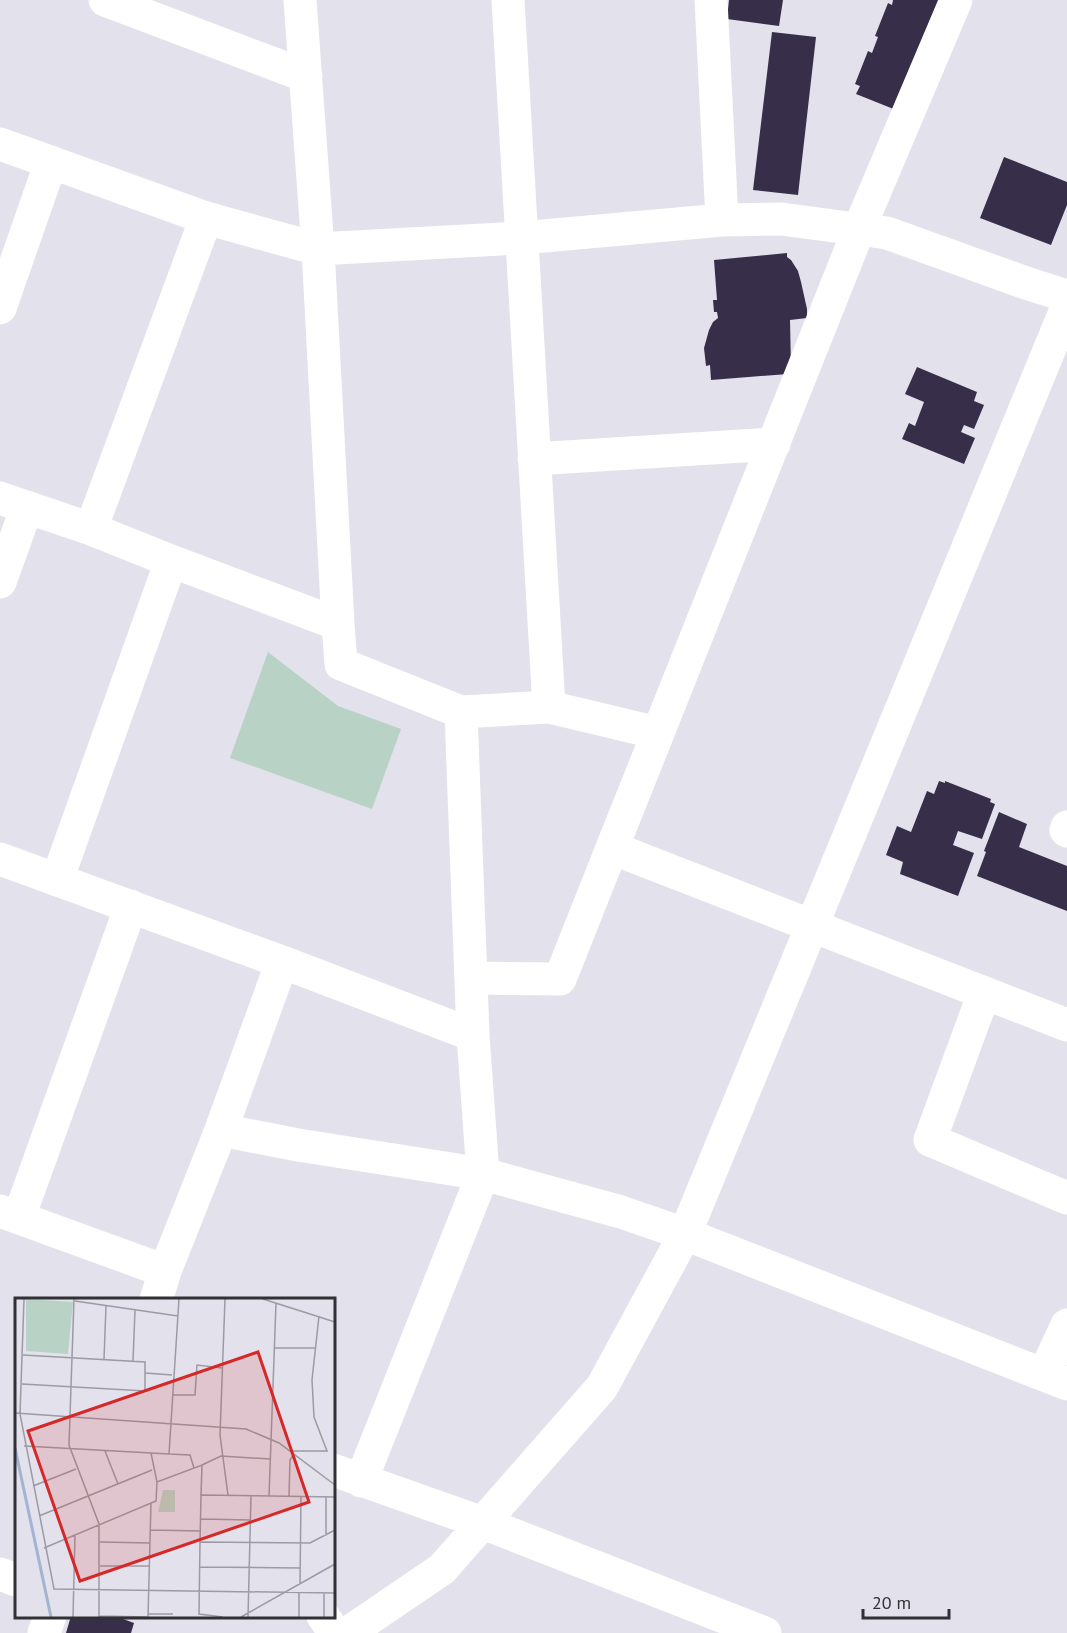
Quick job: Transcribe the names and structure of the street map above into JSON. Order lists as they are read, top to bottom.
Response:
{
  "scale_bar": "20 m"
}
